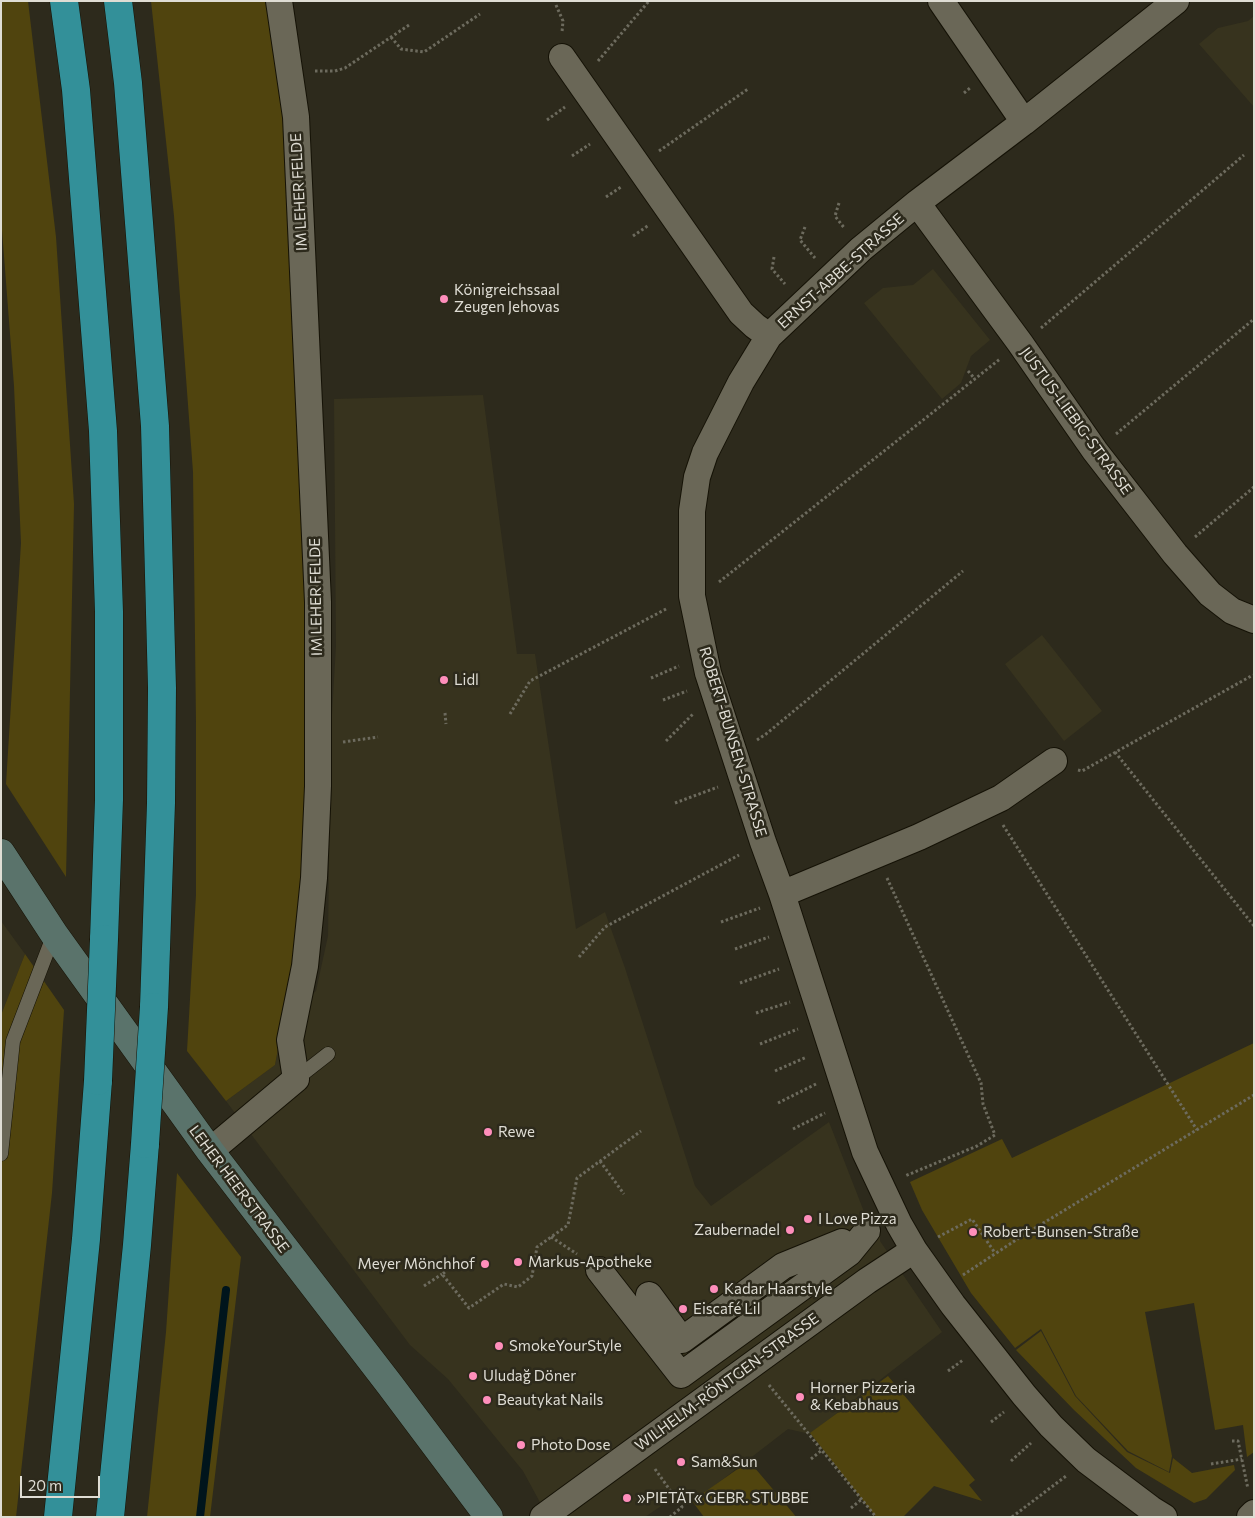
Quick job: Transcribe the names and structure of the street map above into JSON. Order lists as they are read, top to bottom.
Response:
{
  "streets": {
    "main road": ["LEHER HEERSTRASSE"],
    "street": [
      "IM LEHER FELDE",
      "ERNST-ABBE-STRASSE",
      "JUSTUS-LIEBIG-STRASSE",
      "ROBERT-BUNSEN-STRASSE",
      "WILHELM-RÖNTGEN-STRASSE"
    ]
  },
  "crossings": [
    ["ERNST-ABBE-STRASSE", "JUSTUS-LIEBIG-STRASSE"],
    ["ERNST-ABBE-STRASSE", "ROBERT-BUNSEN-STRASSE"],
    ["ROBERT-BUNSEN-STRASSE", "WILHELM-RÖNTGEN-STRASSE"]
  ],
  "places": [
    "Königreichssaal Zeugen Jehovas",
    "Lidl",
    "Rewe",
    "I Love Pizza",
    "Zaubernadel",
    "Robert-Bunsen-Straße",
    "Markus-Apotheke",
    "Meyer Mönchhof",
    "Kadar Haarstyle",
    "Eiscafé Lil",
    "SmokeYourStyle",
    "Uludağ Döner",
    "Horner Pizzeria & Kebabhaus",
    "Beautykat Nails",
    "Photo Dose",
    "Sam&Sun",
    "»PIETÄT« GEBR. STUBBE"
  ],
  "scale_bar": "20 m"
}
